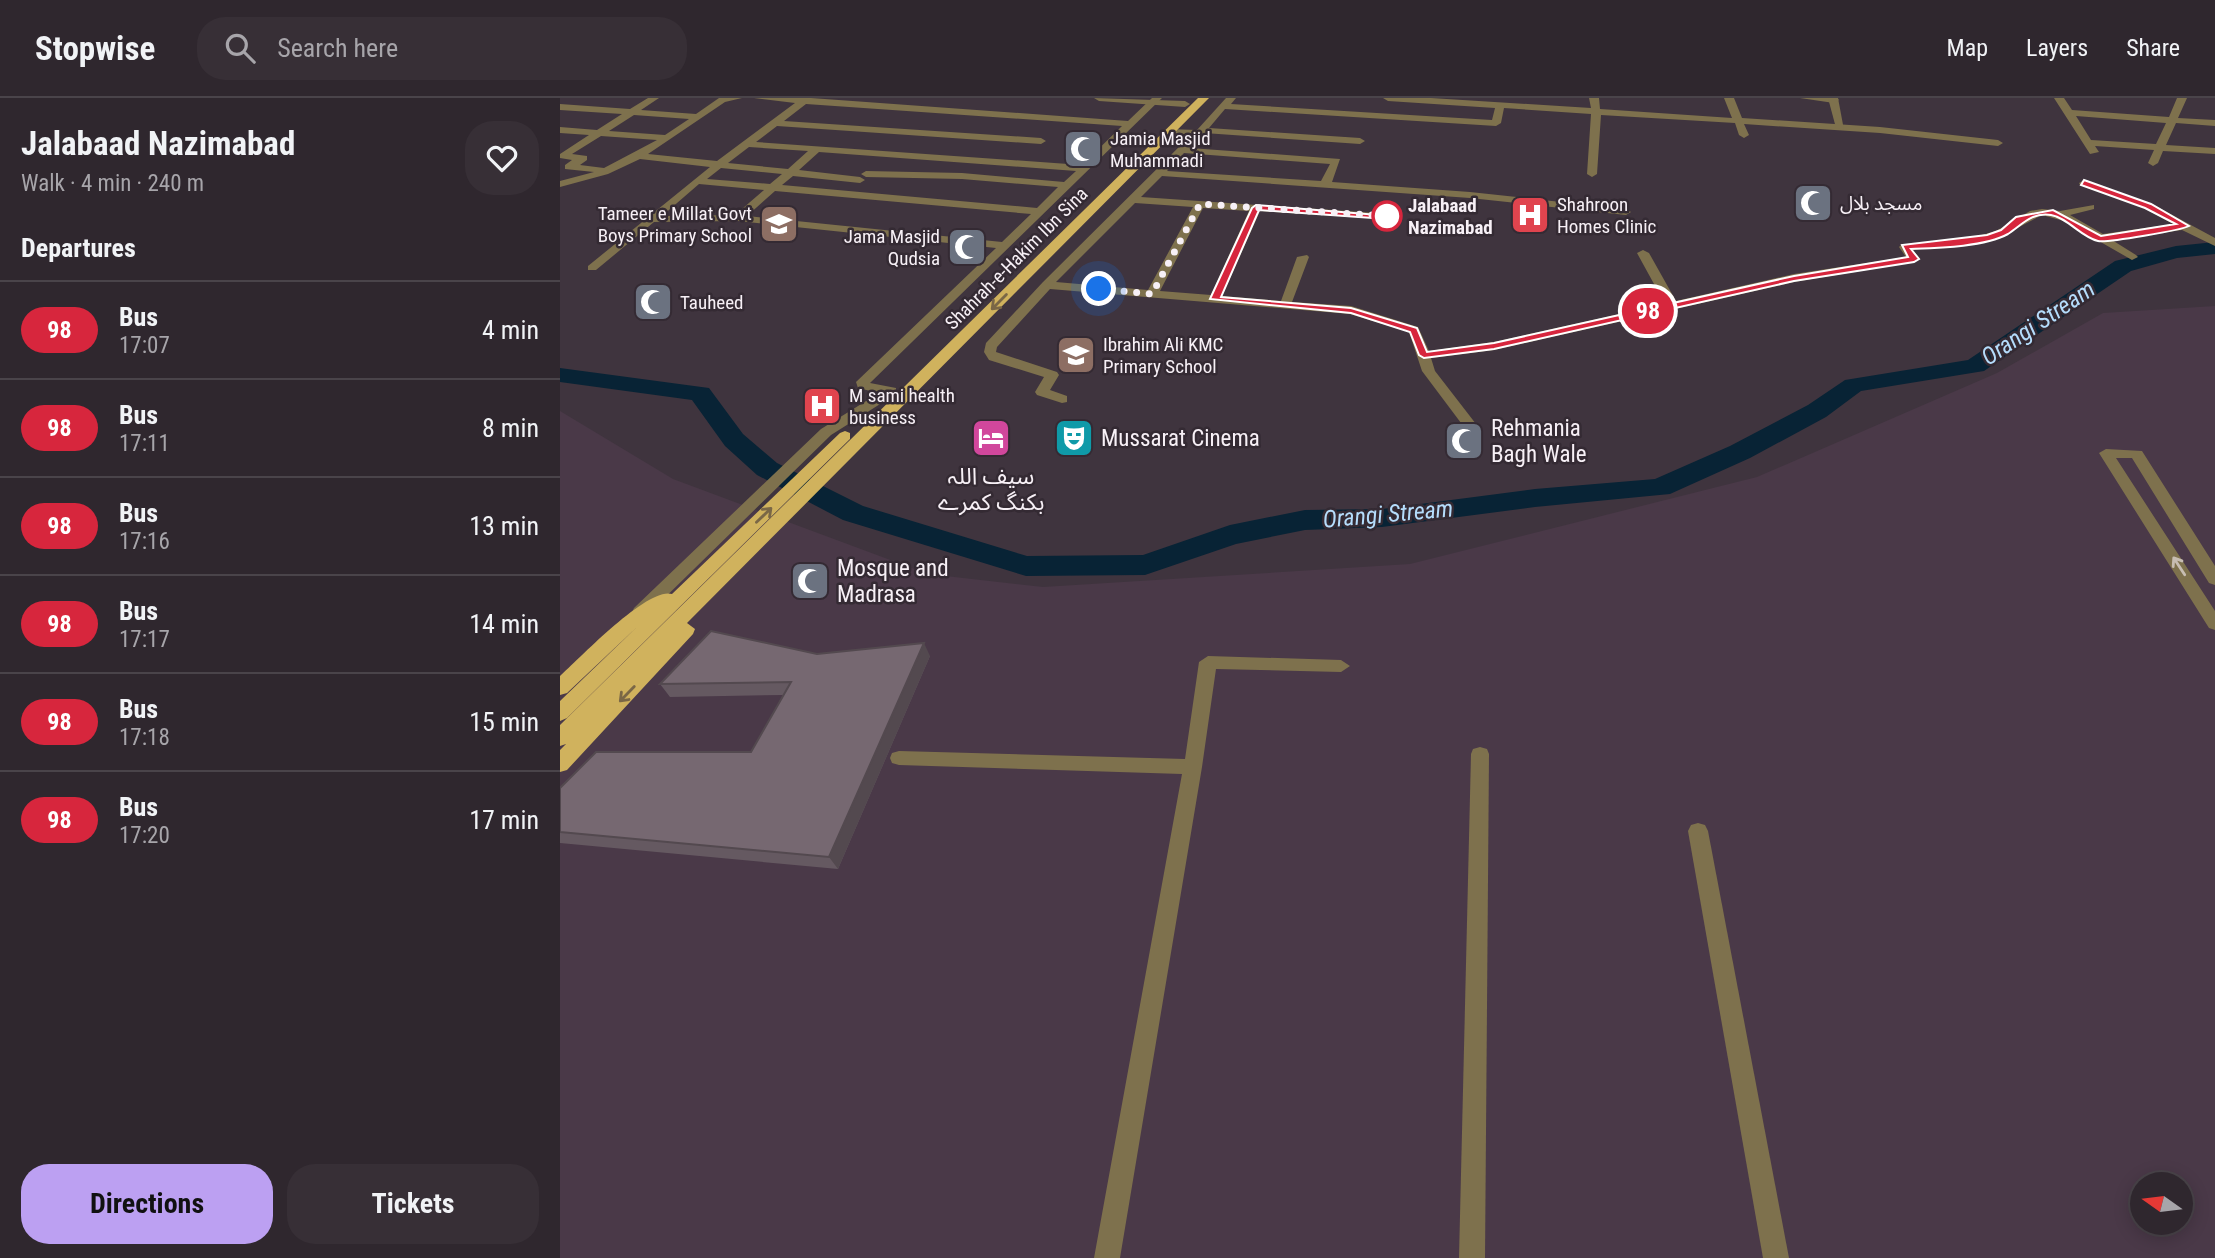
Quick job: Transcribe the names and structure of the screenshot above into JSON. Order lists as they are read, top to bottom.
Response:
{
  "streets": {
    "highway": ["Shahrah-e-Hakim Ibn Sina"]
  },
  "water": ["Orangi Stream"],
  "places": {
    "mosque": [
      "Jamia Masjid Muhammadi",
      "مسجد بلال",
      "Jama Masjid Qudsia",
      "Tauheed",
      "Rehmania Bagh Wale",
      "Mosque and Madrasa"
    ],
    "hospital": ["Shahroon Homes Clinic", "M sami health business"],
    "other": ["Jalabaad Nazimabad"],
    "school or university": ["Tameer e Millat Govt Boys Primary School", "Ibrahim Ali KMC Primary School"],
    "hotel": ["سیف اللہ بکنگ کمرے"],
    "theatre": ["Mussarat Cinema"]
  },
  "lines": ["bus line 98"],
  "north": "left",
  "page": {
    "header": "Stopwise",
    "search": "Search here",
    "nav": ["Map", "Layers", "Share"],
    "heading": [
      ["Jalabaad Nazimabad", "Walk · 4 min · 240 m"],
      "Departures"
    ],
    "on_map": "98",
    "list": [
      {
        "mark": "98",
        "name": "Bus",
        "note": "17:07",
        "value": "4 min"
      },
      {
        "mark": "98",
        "name": "Bus",
        "note": "17:11",
        "value": "8 min"
      },
      {
        "mark": "98",
        "name": "Bus",
        "note": "17:16",
        "value": "13 min"
      },
      {
        "mark": "98",
        "name": "Bus",
        "note": "17:17",
        "value": "14 min"
      },
      {
        "mark": "98",
        "name": "Bus",
        "note": "17:18",
        "value": "15 min"
      },
      {
        "mark": "98",
        "name": "Bus",
        "note": "17:20",
        "value": "17 min"
      }
    ],
    "buttons": ["Directions", "Tickets"]
  }
}
